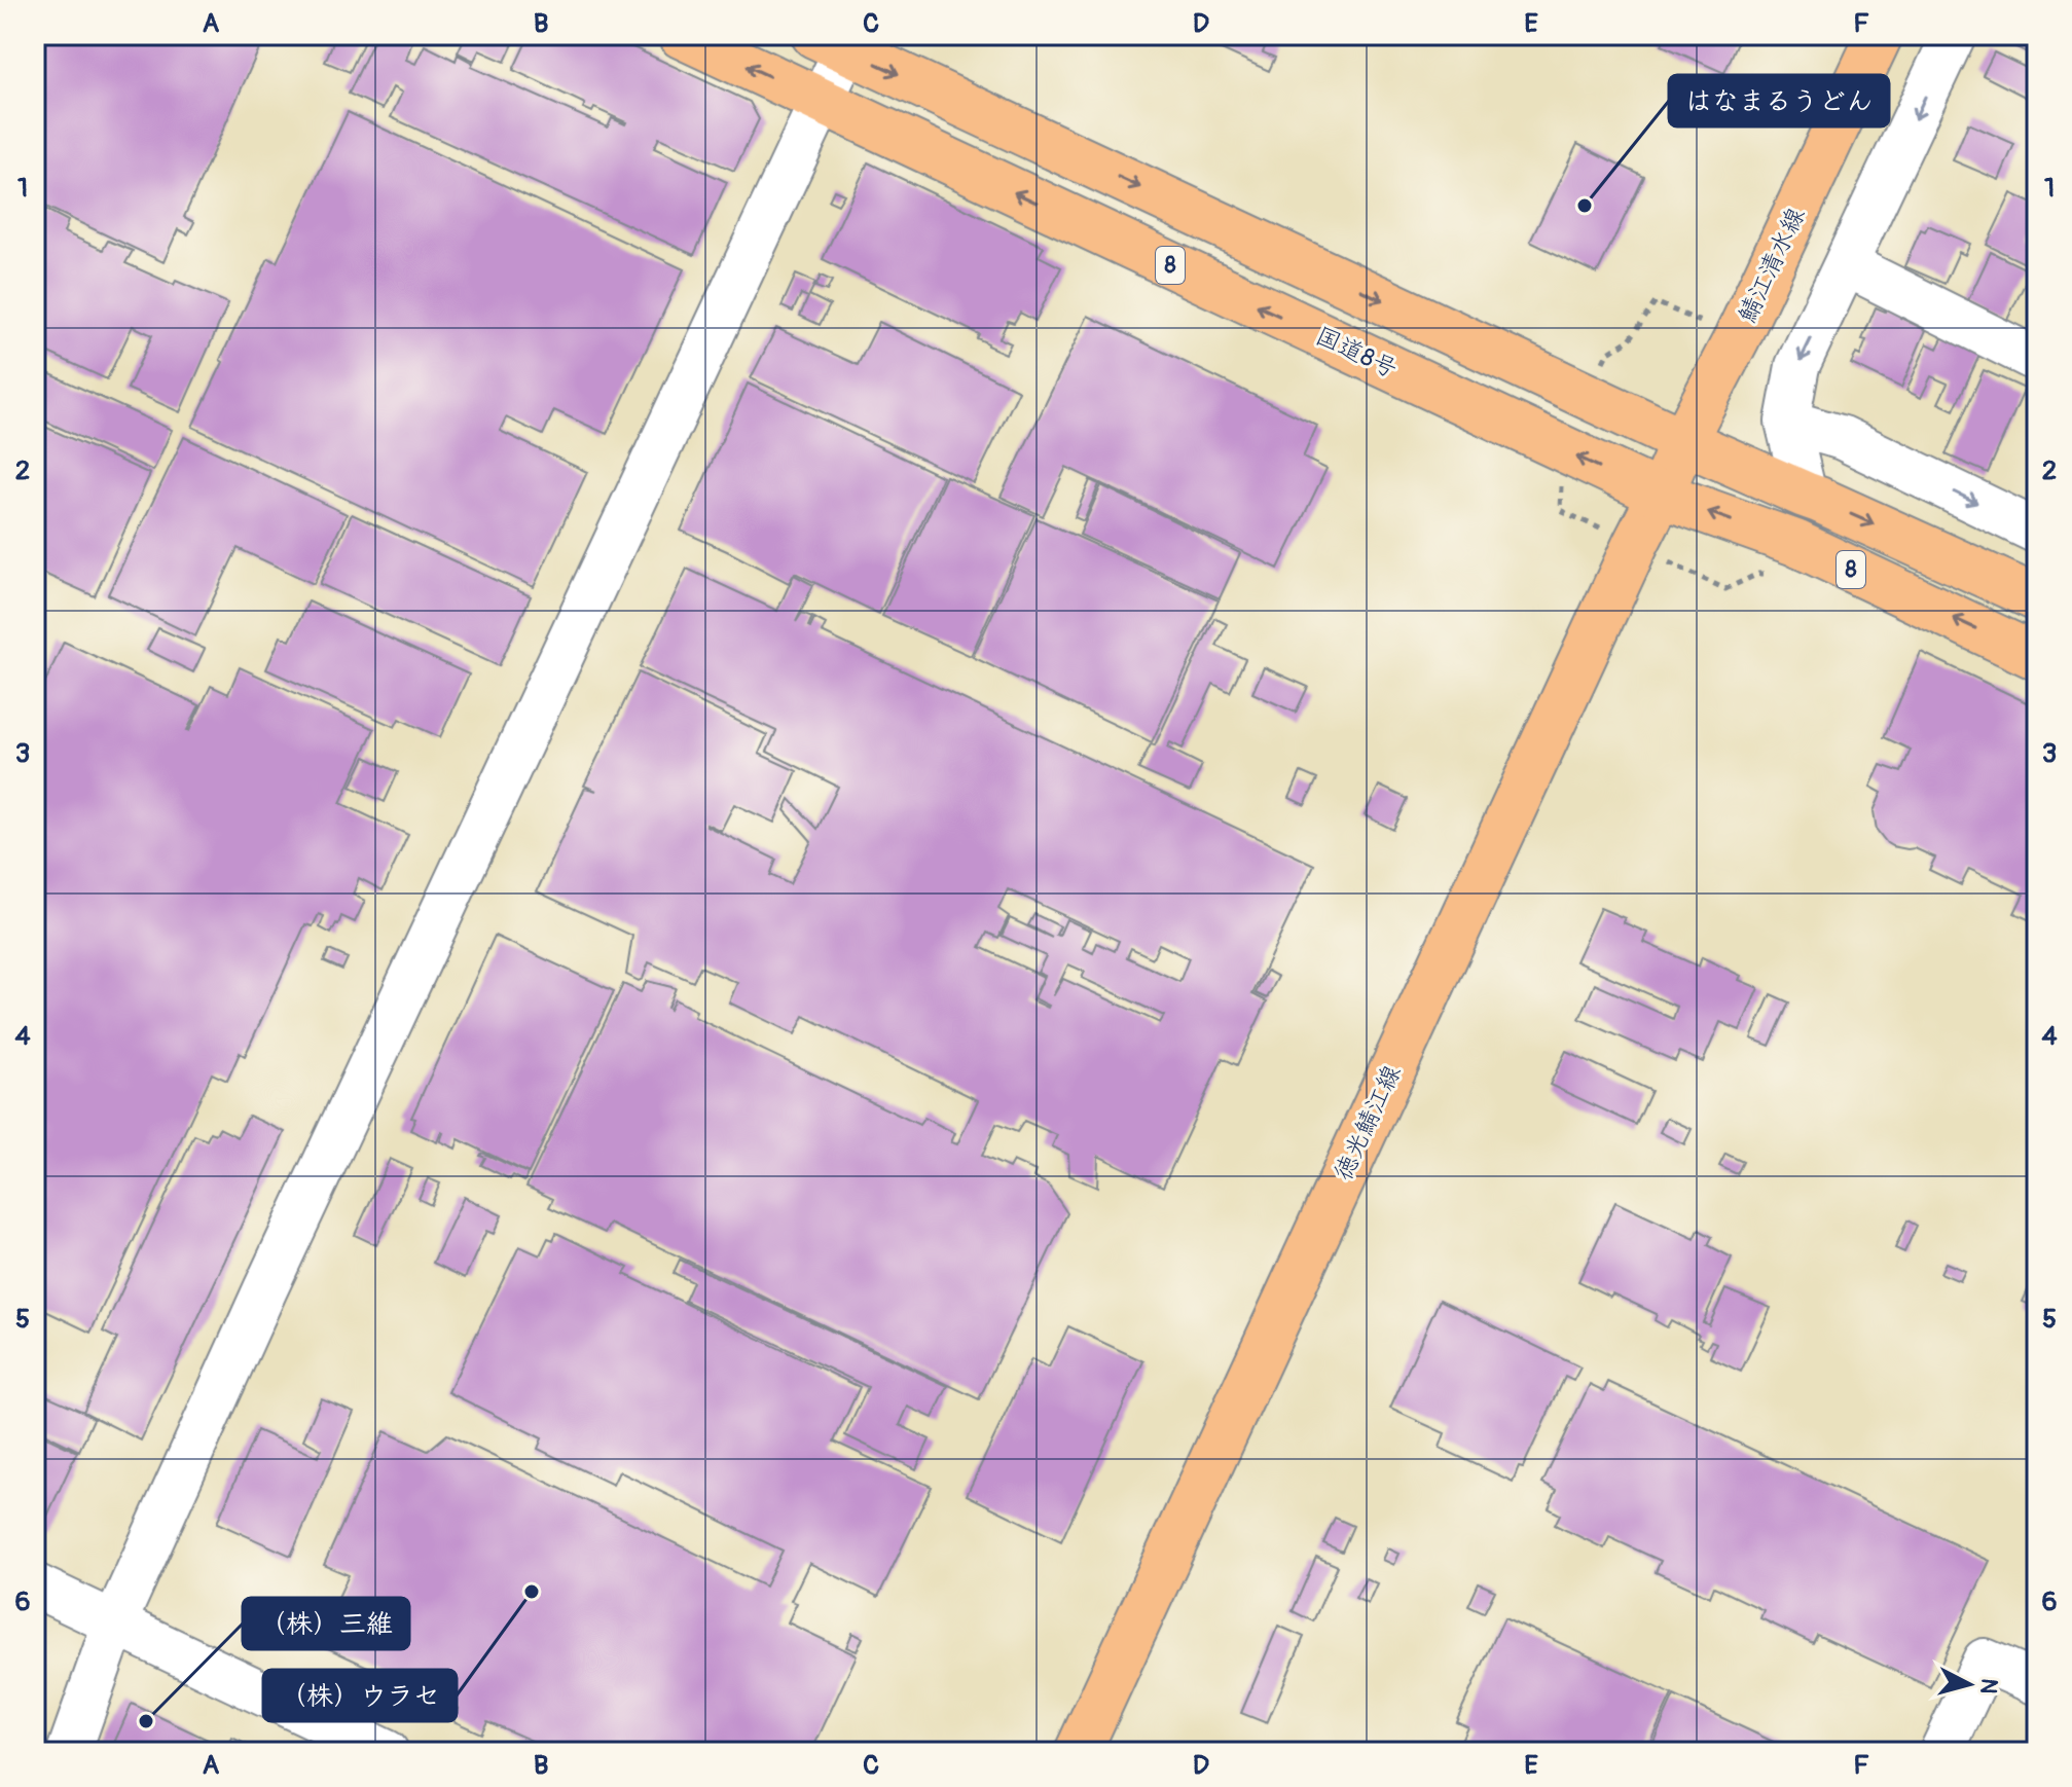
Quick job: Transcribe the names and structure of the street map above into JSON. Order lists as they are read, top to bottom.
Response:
{
  "streets": {
    "main road": [
      "8",
      "鯖江清水線",
      "国道8号",
      "徳光鯖江線"
    ]
  },
  "crossings": [
    ["8", "鯖江清水線"],
    ["鯖江清水線", "国道8号"],
    ["鯖江清水線", "徳光鯖江線"],
    ["国道8号", "徳光鯖江線"]
  ],
  "places": ["はなまるうどん", "（株）ウラセ", "（株）三維"],
  "north": "right",
  "grid": {
    "columns": [
      "A",
      "B",
      "C",
      "D",
      "E",
      "F"
    ],
    "rows": [
      "1",
      "2",
      "3",
      "4",
      "5",
      "6"
    ]
  }
}
